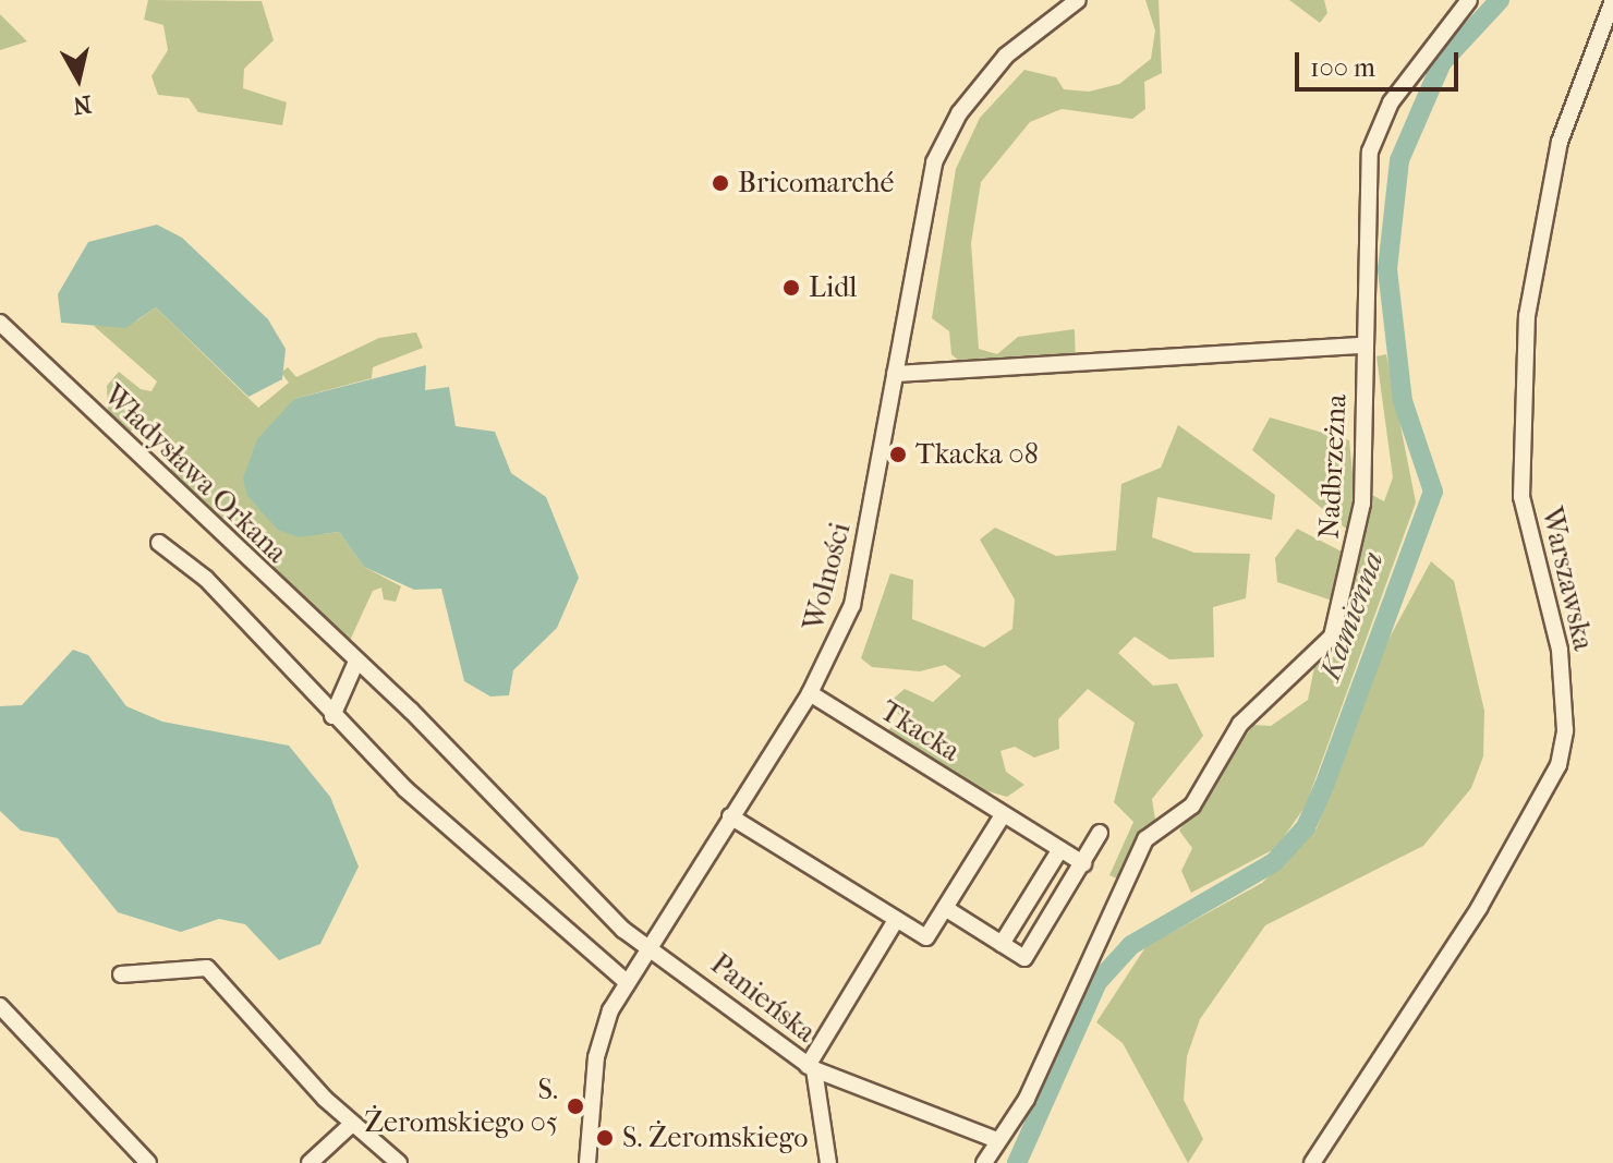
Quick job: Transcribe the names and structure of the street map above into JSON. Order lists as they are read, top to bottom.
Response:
{
  "streets": {
    "street": [
      "Nadbrzeżna",
      "Władysława Orkana",
      "Wolności",
      "Warszawska",
      "Tkacka",
      "Panieńska"
    ]
  },
  "crossings": [
    ["Władysława Orkana", "Wolności"],
    ["Władysława Orkana", "Panieńska"],
    ["Wolności", "Tkacka"],
    ["Wolności", "Panieńska"]
  ],
  "water": ["Kamienna"],
  "places": [
    "Bricomarché",
    "Lidl",
    "Tkacka 08",
    "S. Żeromskiego 05",
    "S. Żeromskiego"
  ],
  "scale_bar": "100 m",
  "north": "bottom"
}
